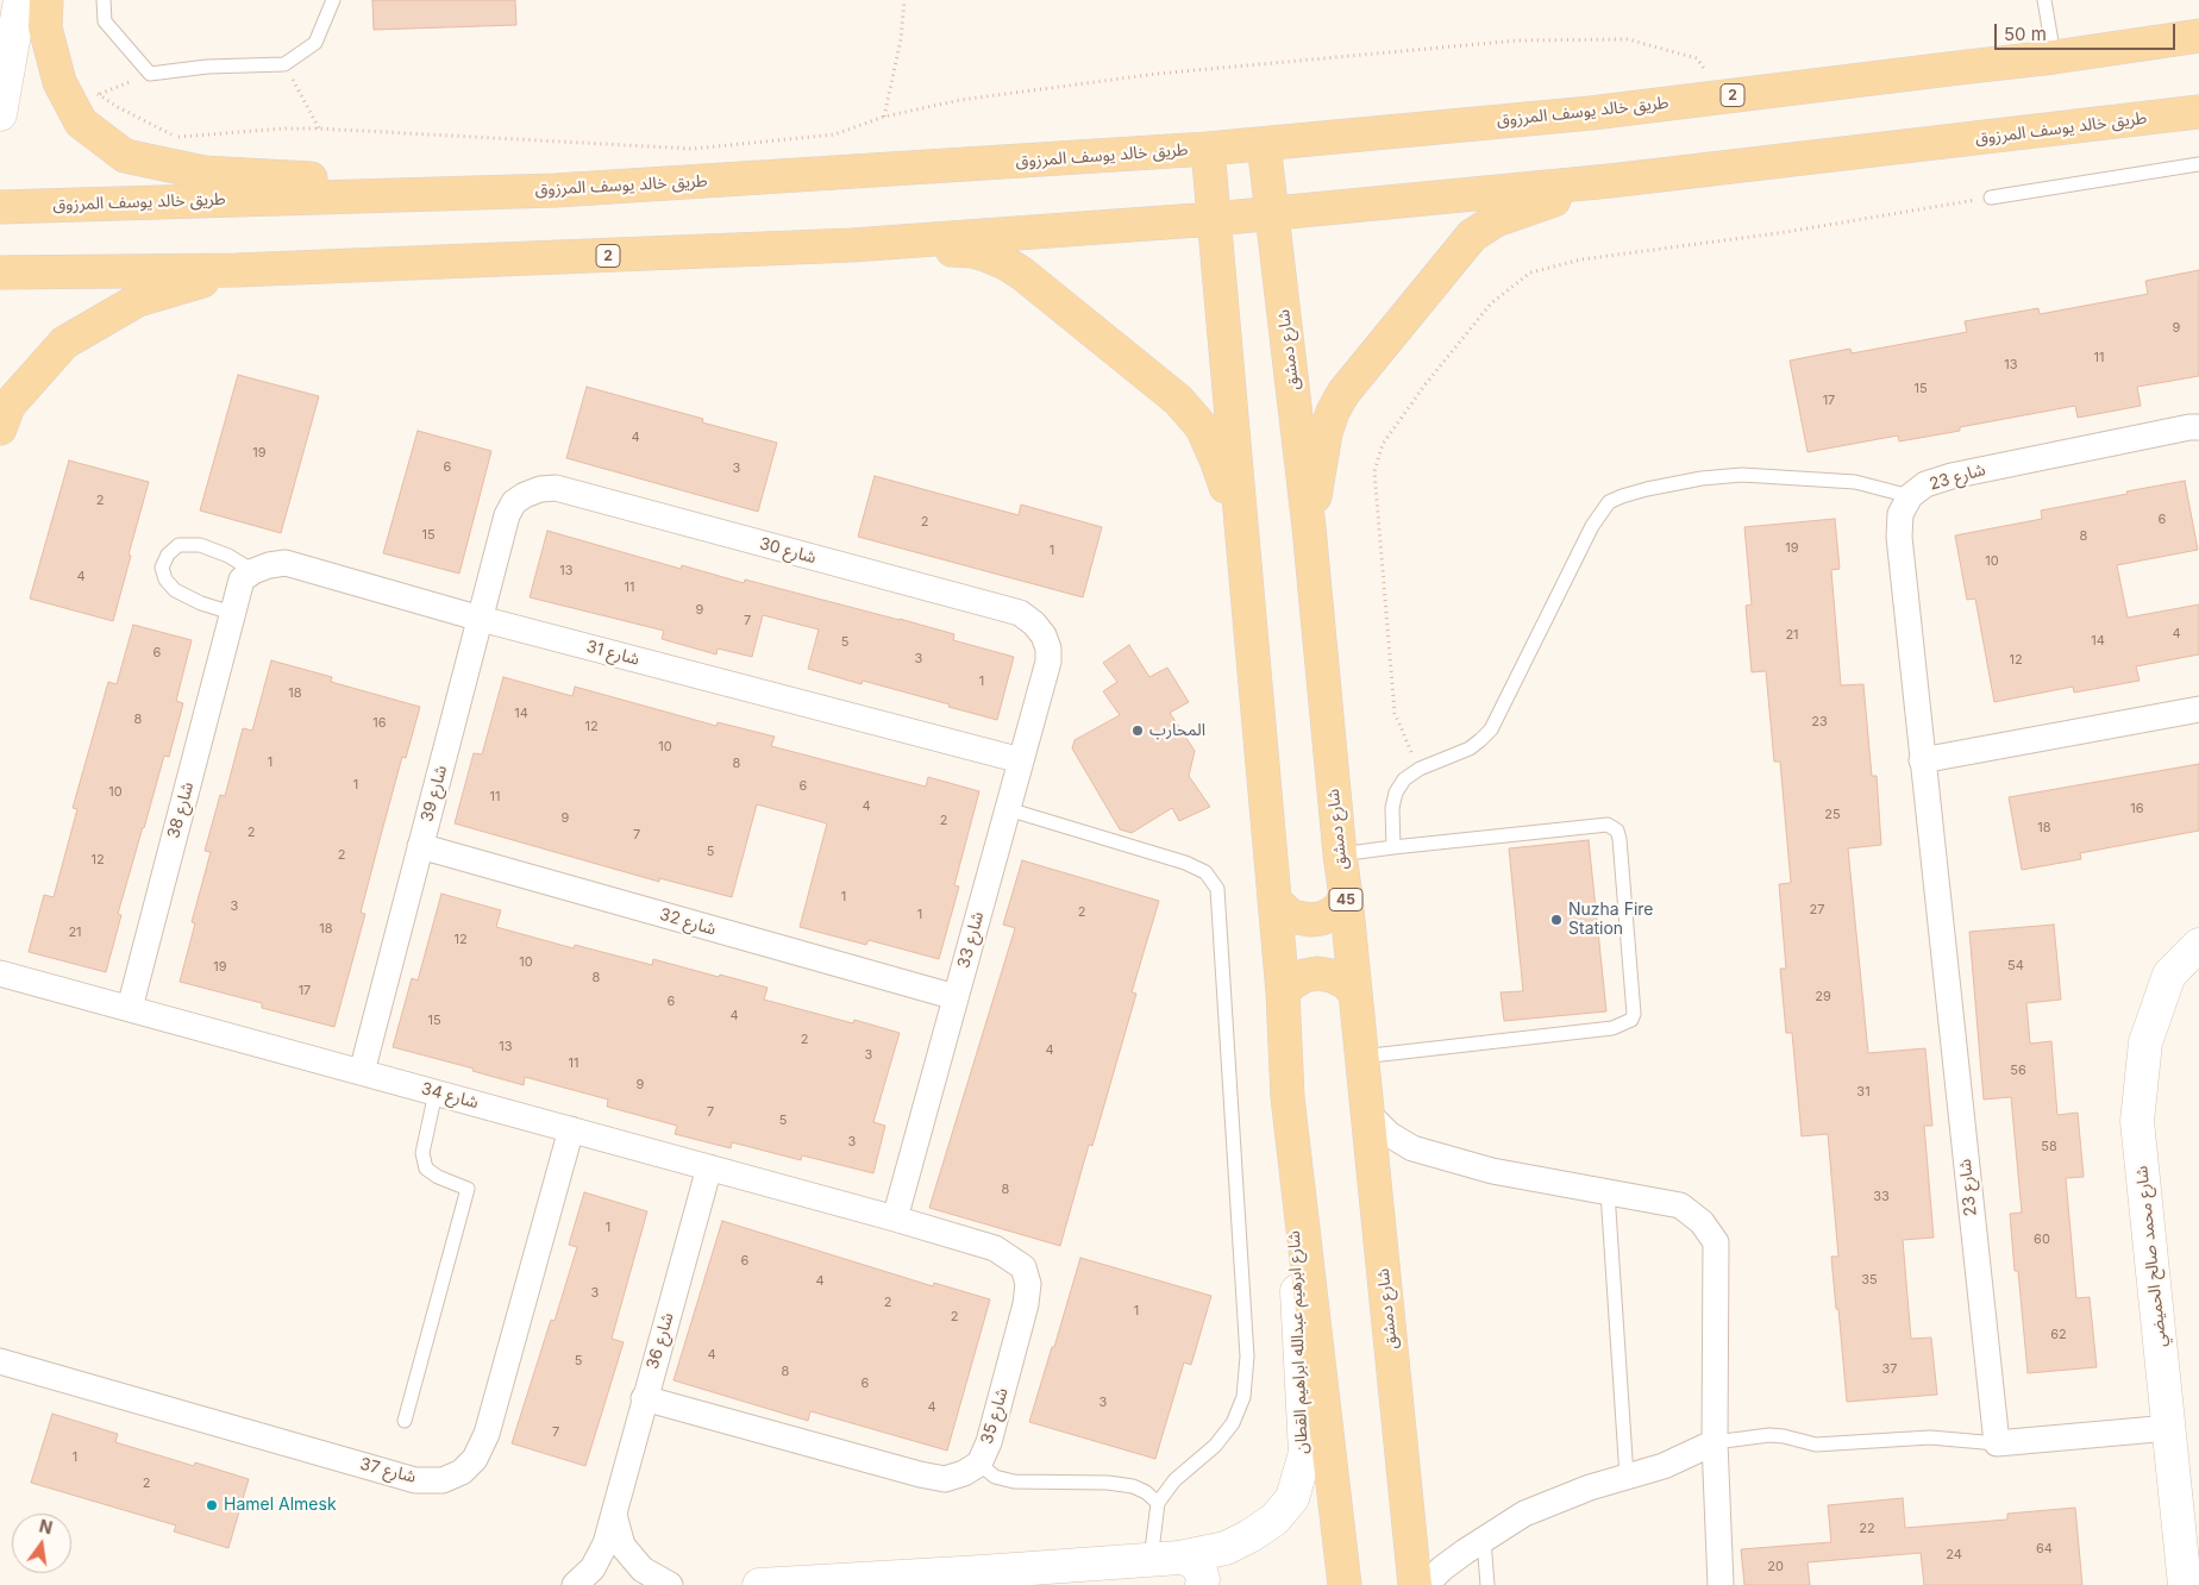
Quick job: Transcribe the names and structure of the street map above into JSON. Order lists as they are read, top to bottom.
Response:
{
  "streets": {
    "main road": [
      "2",
      "طريق خالد يوسف المرزوق",
      "شارع دمشق",
      "45"
    ],
    "street": [
      "شارع 23",
      "شارع 30",
      "شارع 31",
      "شارع 39",
      "شارع 38",
      "شارع 32",
      "شارع 33",
      "شارع 34",
      "شارع محمد صالح الحميضي",
      "شارع 36",
      "شارع ابرهيم عبدالله ابراهيم القطان",
      "شارع 35",
      "شارع 37"
    ]
  },
  "crossings": [
    ["طريق خالد يوسف المرزوق", "شارع دمشق"],
    ["شارع 30", "شارع 39"],
    ["شارع 30", "شارع 33"],
    ["شارع 31", "شارع 39"],
    ["شارع 31", "شارع 33"],
    ["شارع 39", "شارع 32"],
    ["شارع 39", "شارع 34"],
    ["شارع 38", "شارع 34"],
    ["شارع 32", "شارع 33"],
    ["شارع 33", "شارع 34"],
    ["شارع 33", "شارع 35"],
    ["شارع 34", "شارع 36"],
    ["شارع 34", "شارع 35"],
    ["شارع 34", "شارع 37"],
    ["شارع 36", "شارع 35"]
  ],
  "places": ["المحارب", "Nuzha Fire Station", "Hamel Almesk"],
  "house_numbers": [
    "9",
    "11",
    "13",
    "15",
    "17",
    "4",
    "19",
    "6",
    "3",
    "2",
    "6",
    "2",
    "15",
    "8",
    "19",
    "1",
    "10",
    "13",
    "4",
    "11",
    "9",
    "7",
    "4",
    "21",
    "14",
    "5",
    "6",
    "3",
    "12",
    "1",
    "18",
    "14",
    "8",
    "23",
    "16",
    "12",
    "10",
    "1",
    "8",
    "1",
    "6",
    "10",
    "11",
    "4",
    "16",
    "25",
    "9",
    "2",
    "18",
    "2",
    "7",
    "5",
    "2",
    "12",
    "1",
    "3",
    "27",
    "2",
    "1",
    "18",
    "21",
    "12",
    "10",
    "54",
    "19",
    "8",
    "17",
    "29",
    "6",
    "4",
    "15",
    "2",
    "13",
    "4",
    "3",
    "11",
    "56",
    "9",
    "31",
    "7",
    "5",
    "3",
    "58",
    "8",
    "33",
    "1",
    "60",
    "6",
    "35",
    "4",
    "3",
    "2",
    "1",
    "2",
    "62",
    "4",
    "5",
    "37",
    "8",
    "6",
    "3",
    "4",
    "7",
    "1",
    "2",
    "22",
    "64",
    "24",
    "20"
  ],
  "scale_bar": "50 m",
  "north": "top"
}
